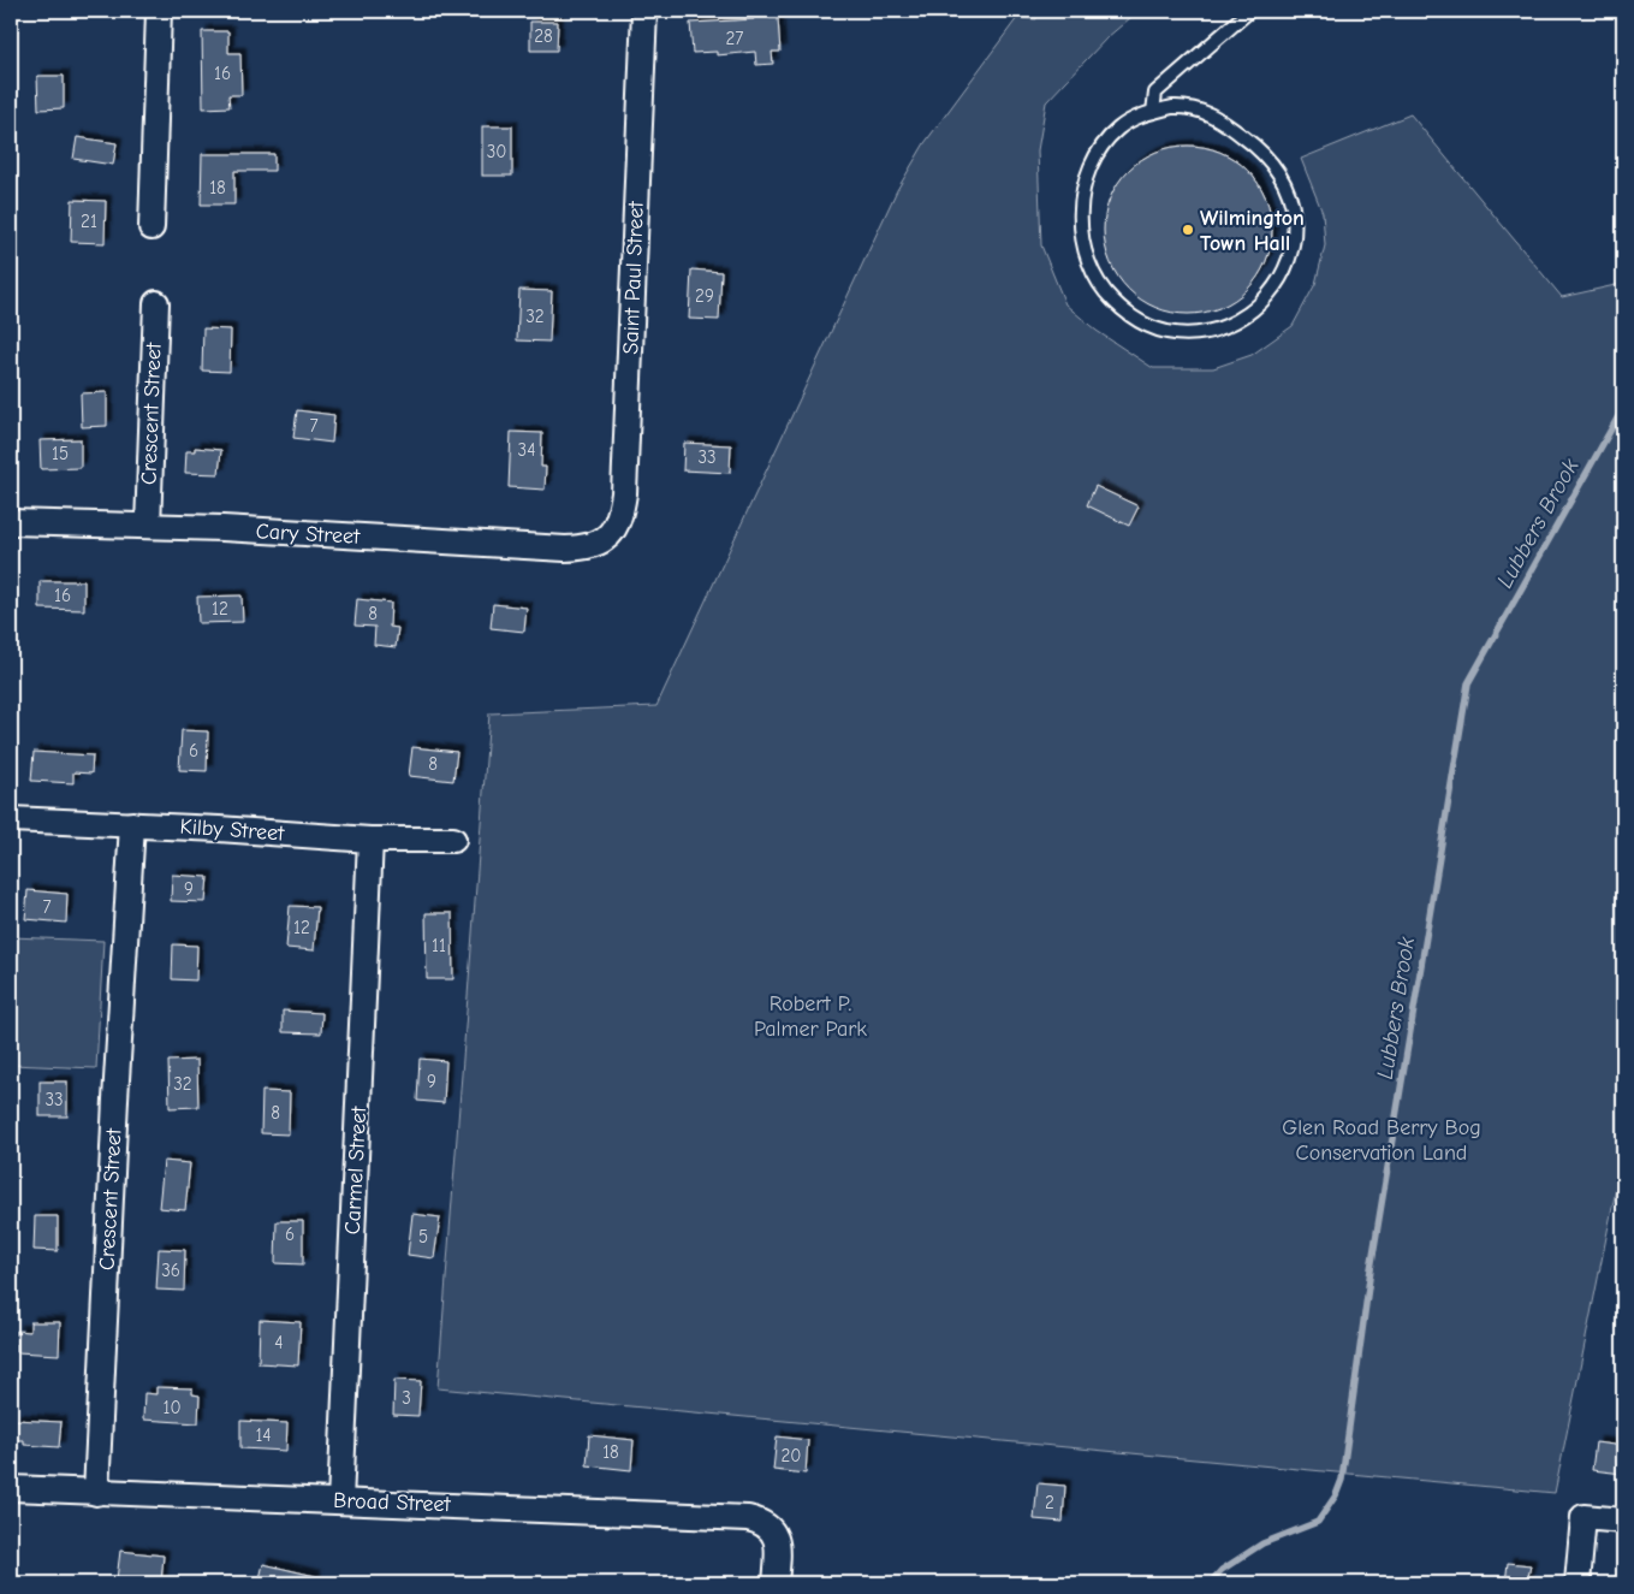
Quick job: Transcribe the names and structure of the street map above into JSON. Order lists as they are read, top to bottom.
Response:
{
  "streets": {
    "street": [
      "Saint Paul Street",
      "Crescent Street",
      "Cary Street",
      "Kilby Street",
      "Carmel Street",
      "Broad Street"
    ]
  },
  "crossings": [
    ["Saint Paul Street", "Cary Street"],
    ["Crescent Street", "Cary Street"],
    ["Crescent Street", "Kilby Street"],
    ["Crescent Street", "Broad Street"],
    ["Kilby Street", "Carmel Street"],
    ["Carmel Street", "Broad Street"]
  ],
  "water": ["Lubbers Brook"],
  "parks": ["Robert P. Palmer Park", "Glen Road Berry Bog Conservation Land"],
  "places": ["Wilmington Town Hall"],
  "house_numbers": [
    "28",
    "27",
    "16",
    "30",
    "18",
    "21",
    "29",
    "32",
    "7",
    "34",
    "15",
    "33",
    "16",
    "12",
    "8",
    "6",
    "8",
    "9",
    "7",
    "12",
    "11",
    "9",
    "32",
    "33",
    "8",
    "6",
    "5",
    "36",
    "4",
    "3",
    "10",
    "14",
    "18",
    "20",
    "2"
  ]
}
